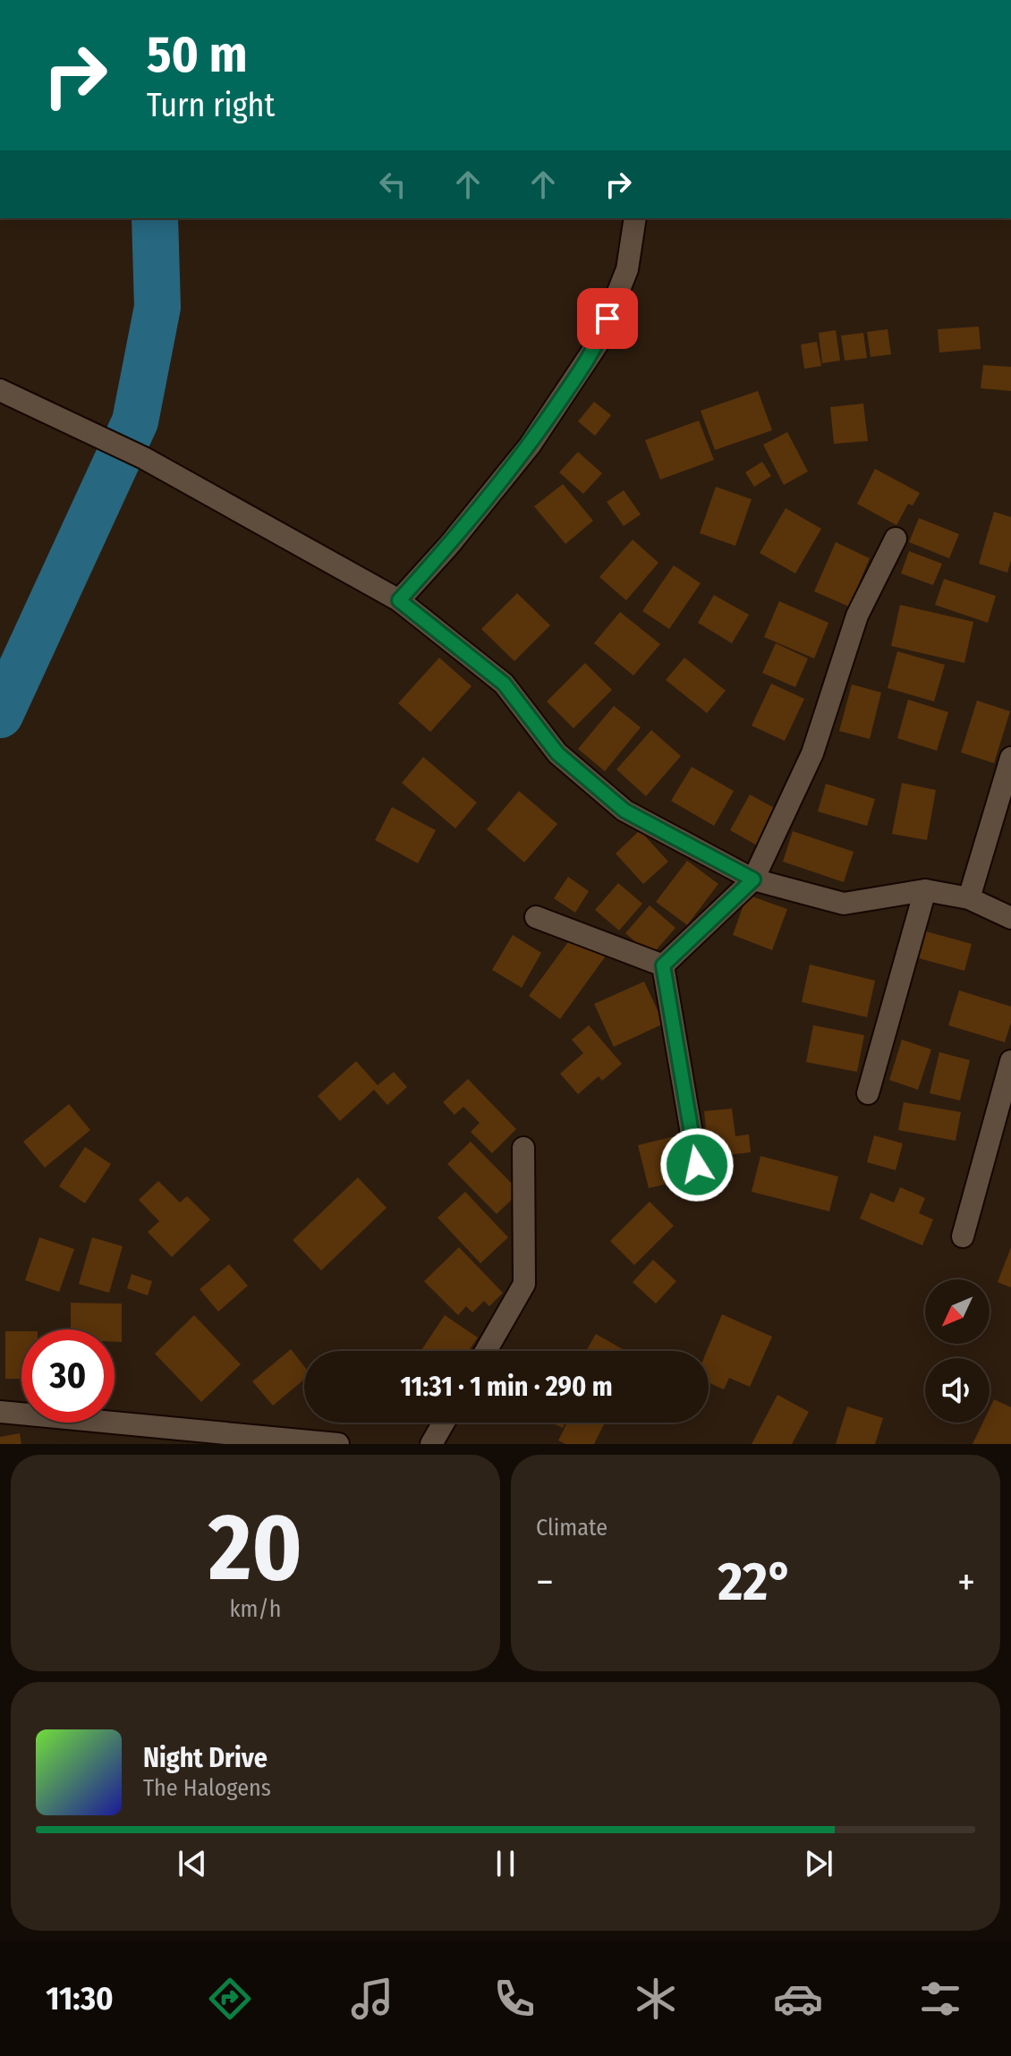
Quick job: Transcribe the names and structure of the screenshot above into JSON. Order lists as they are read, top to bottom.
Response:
{
  "north": "bottom left",
  "page": {
    "turn": ["50 m", "Turn right"],
    "limit": "30",
    "trip": "11:31 · 1 min · 290 m",
    "tile": [
      ["20", "km/h"],
      "Climate"
    ],
    "heat": ["−", "22°", "+"],
    "song": ["Night Drive", "The Halogens"],
    "tabs": "11:30"
  }
}
